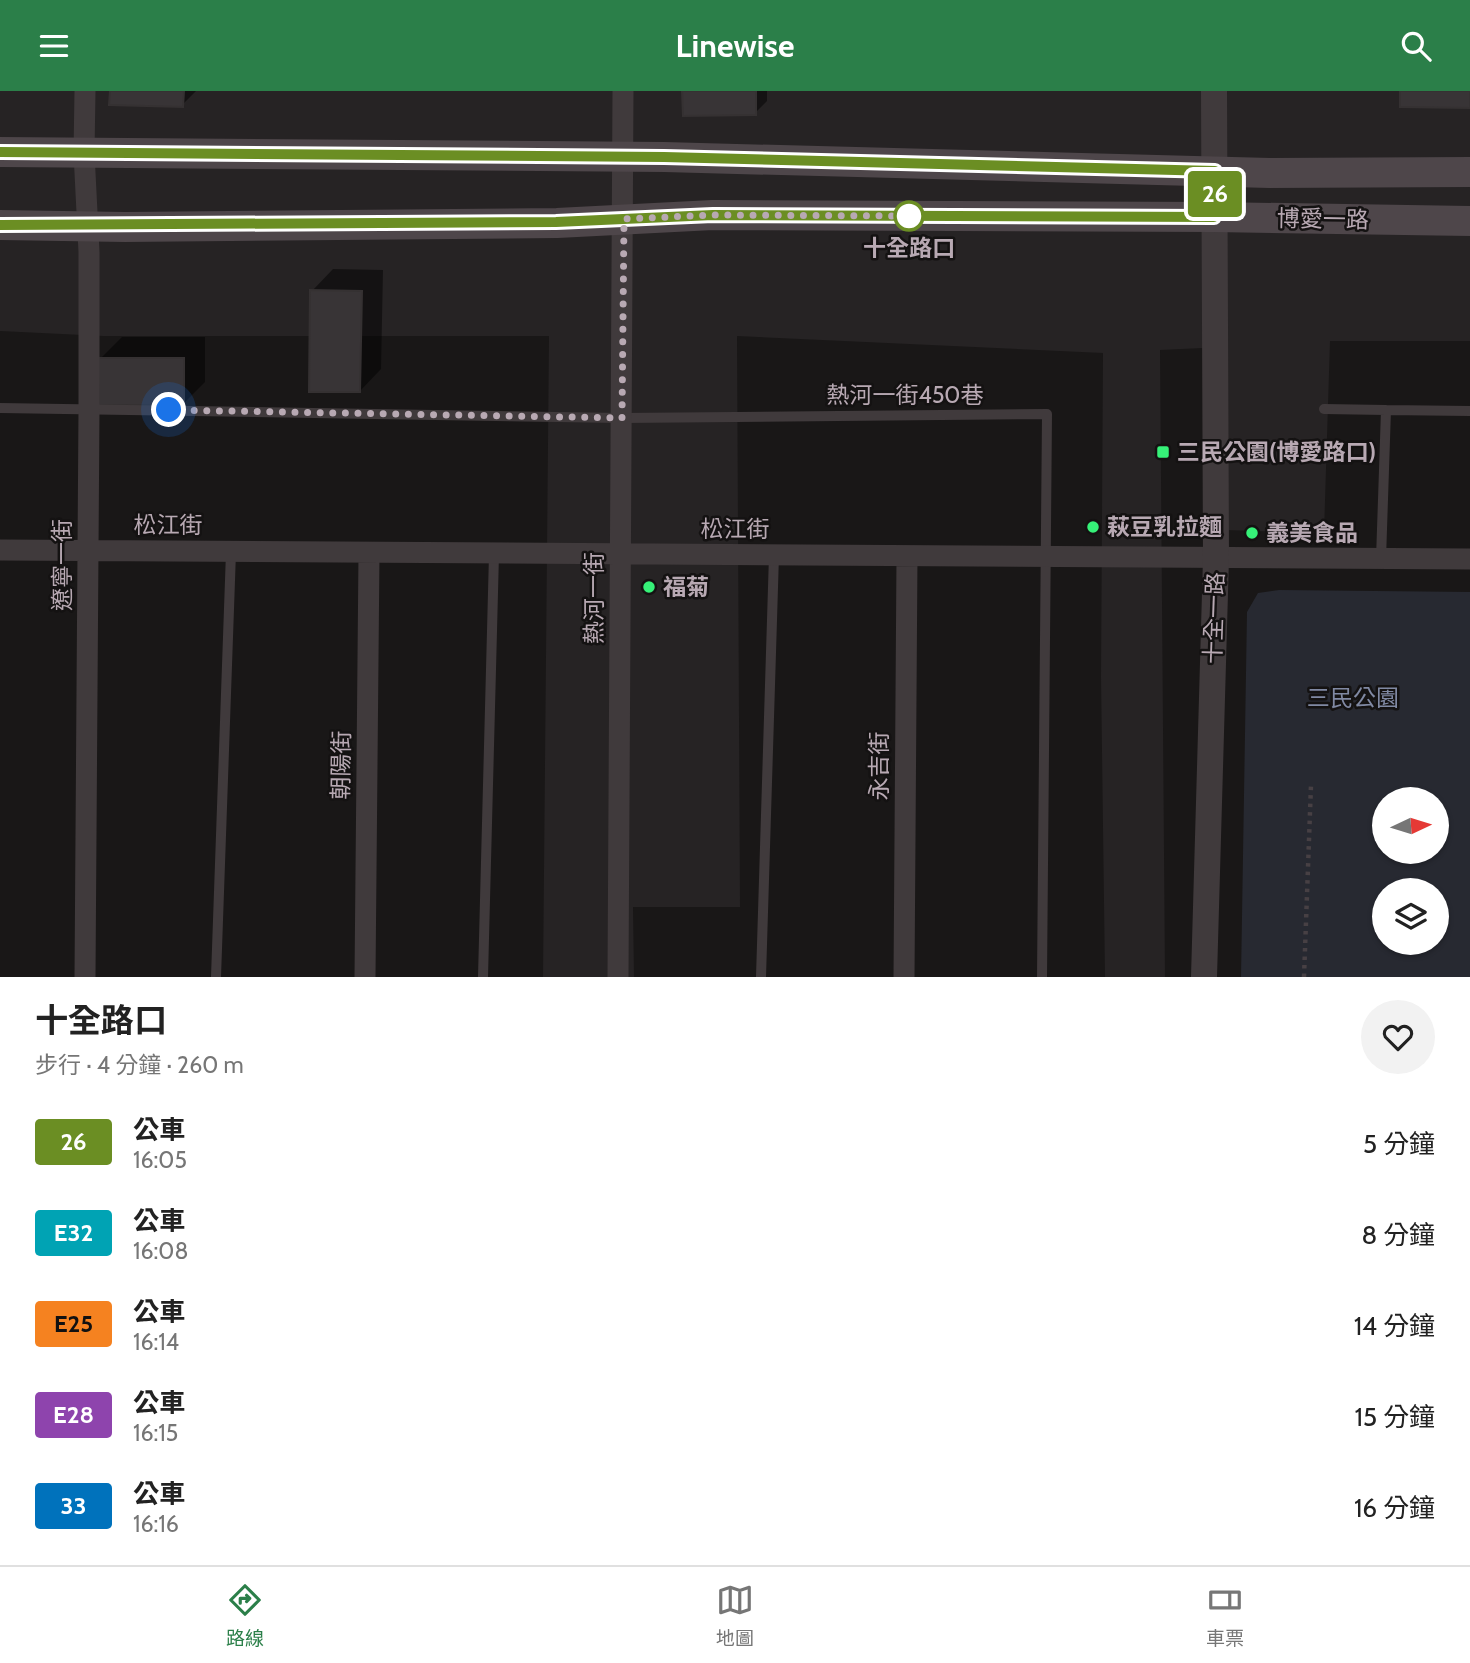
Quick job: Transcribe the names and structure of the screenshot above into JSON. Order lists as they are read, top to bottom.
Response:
{
  "streets": {
    "main road": ["博愛一路"],
    "street": [
      "松江街",
      "遼寧一街",
      "熱河一街",
      "十全一路",
      "朝陽街",
      "永吉街"
    ],
    "lane": ["熱河一街450巷"]
  },
  "crossings": [
    ["博愛一路", "遼寧一街"],
    ["博愛一路", "熱河一街"],
    ["博愛一路", "十全一路"],
    ["熱河一街450巷", "松江街"],
    ["熱河一街450巷", "熱河一街"],
    ["松江街", "遼寧一街"],
    ["松江街", "熱河一街"],
    ["松江街", "十全一路"],
    ["松江街", "朝陽街"],
    ["松江街", "永吉街"]
  ],
  "parks": ["三民公園"],
  "places": {
    "other": [
      "十全路口",
      "萩豆乳拉麵",
      "義美食品",
      "福菊"
    ],
    "transit": ["三民公園(博愛路口)"]
  },
  "lines": ["bus line 26"],
  "north": "right",
  "page": {
    "header": "Linewise",
    "on_map": "26",
    "heading": ["十全路口", "步行 · 4 分鐘 · 260 m"],
    "list": [
      {
        "mark": "26",
        "name": "公車",
        "note": "16:05",
        "value": "5 分鐘"
      },
      {
        "mark": "E32",
        "name": "公車",
        "note": "16:08",
        "value": "8 分鐘"
      },
      {
        "mark": "E25",
        "name": "公車",
        "note": "16:14",
        "value": "14 分鐘"
      },
      {
        "mark": "E28",
        "name": "公車",
        "note": "16:15",
        "value": "15 分鐘"
      },
      {
        "mark": "33",
        "name": "公車",
        "note": "16:16",
        "value": "16 分鐘"
      }
    ],
    "tabs": ["路線", "地圖", "車票"]
  }
}
